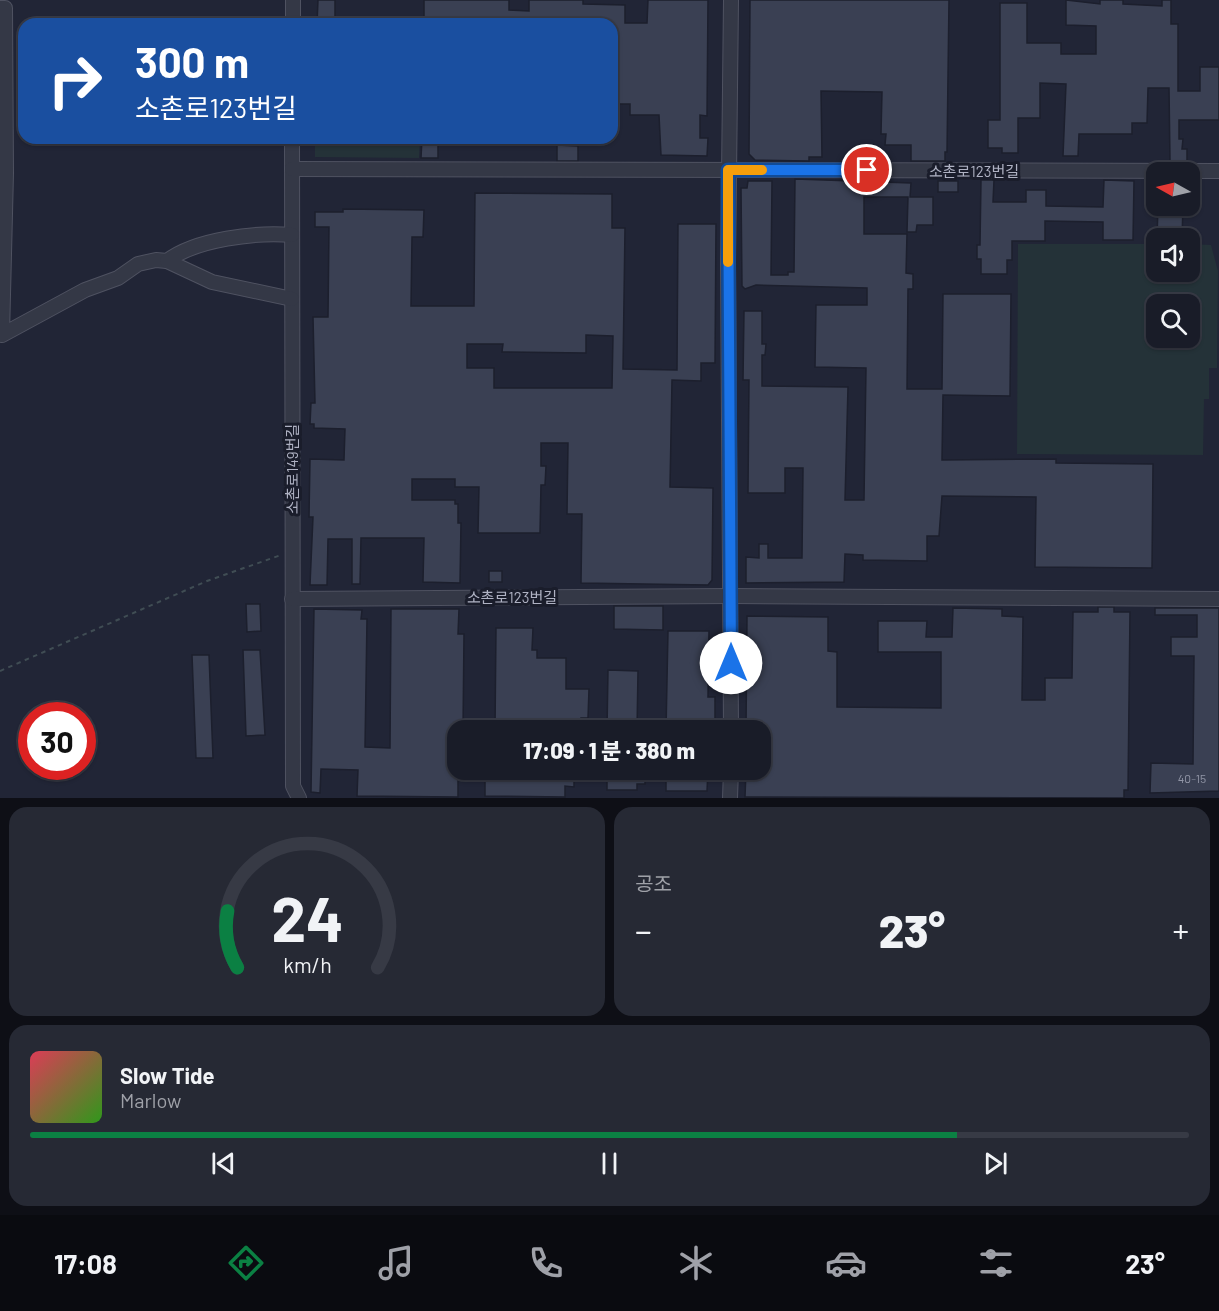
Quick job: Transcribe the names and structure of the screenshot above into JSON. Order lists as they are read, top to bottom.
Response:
{
  "streets": {
    "street": ["소촌로123번길", "소촌로149번길"]
  },
  "crossings": [
    ["소촌로123번길", "소촌로149번길"]
  ],
  "house_numbers": ["40-15"],
  "north": "left",
  "page": {
    "turn": ["300 m", "소촌로123번길"],
    "limit": "30",
    "trip": "17:09 · 1 분 · 380 m",
    "tile": "공조",
    "heat": ["−", "23°", "+"],
    "song": ["Slow Tide", "Marlow"],
    "tabs": ["17:08", "23°"],
    "gauge": ["24", "km/h"]
  }
}
